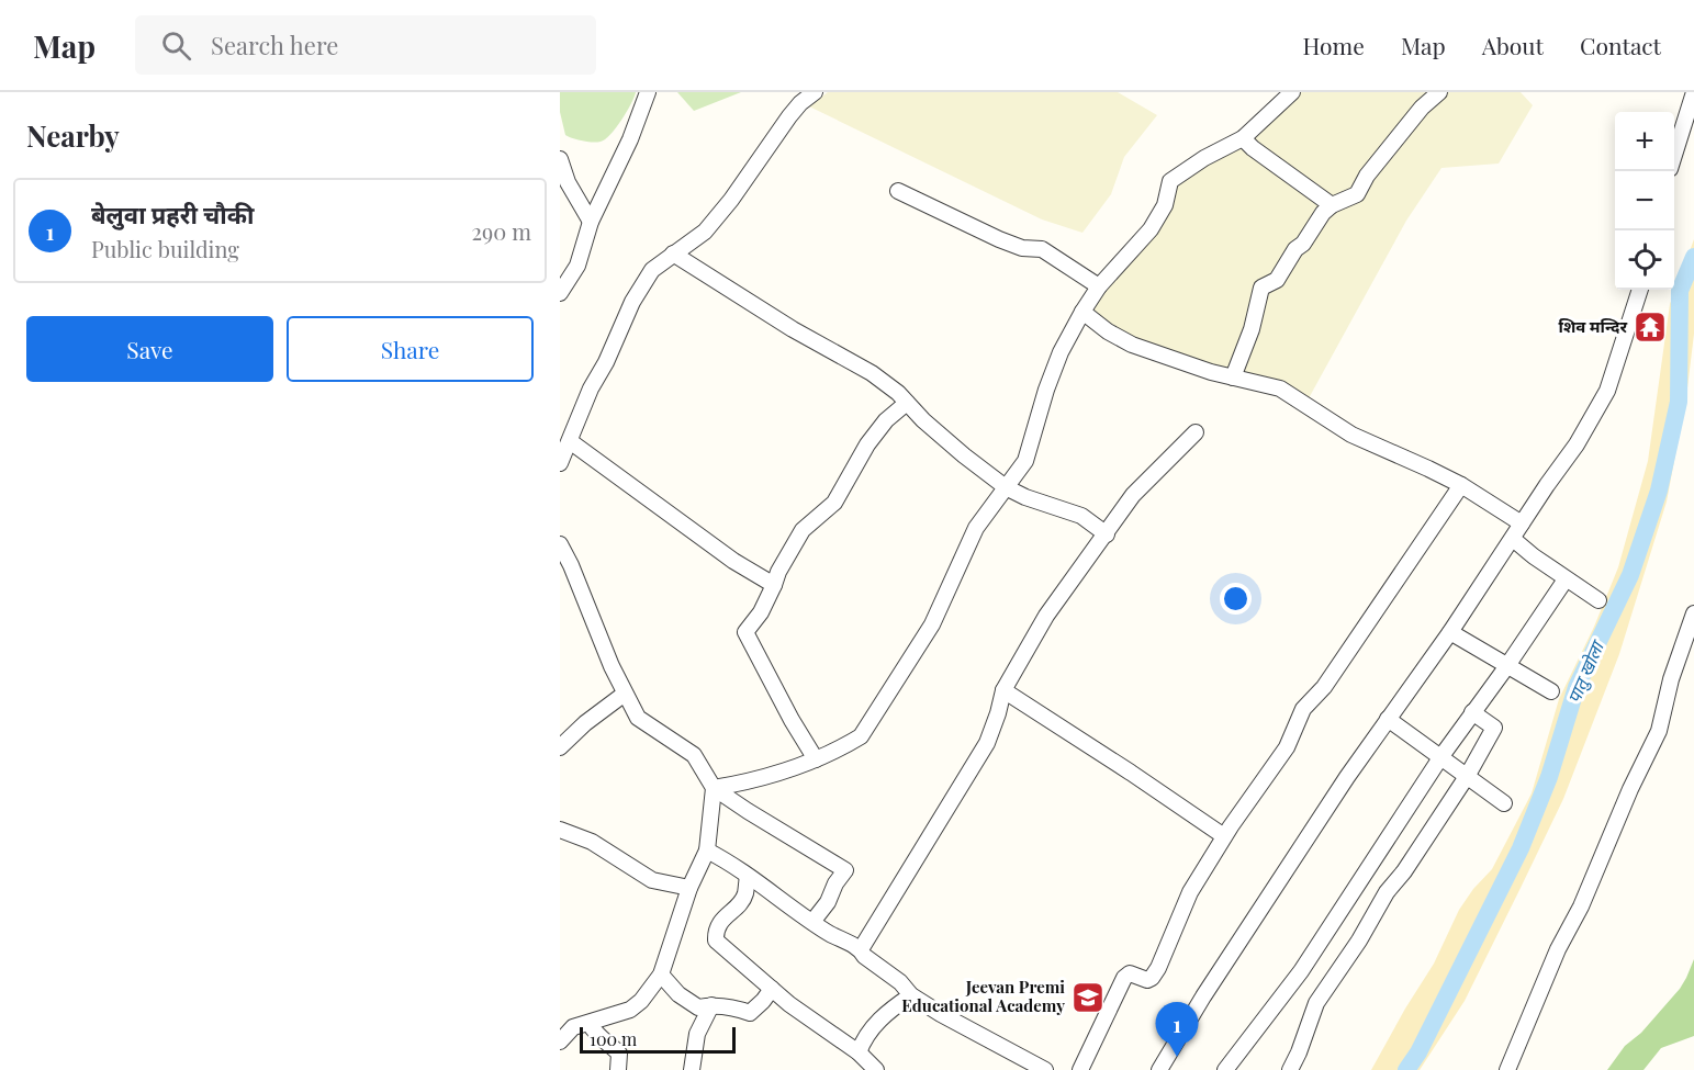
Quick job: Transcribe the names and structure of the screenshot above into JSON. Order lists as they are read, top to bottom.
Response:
{
  "water": ["पातु खोला"],
  "places": {
    "temple": ["शिव मन्दिर"],
    "school or university": ["Jeevan Premi Educational Academy"]
  },
  "scale_bar": "100 m",
  "page": {
    "header": "Map",
    "search": "Search here",
    "nav": [
      "Home",
      "Map",
      "About",
      "Contact"
    ],
    "heading": "Nearby",
    "map_buttons": ["+", "−"],
    "list": [
      {
        "mark": "1",
        "name": "बेलुवा प्रहरी चौकी",
        "note": "Public building",
        "value": "290 m"
      }
    ],
    "buttons": ["Save", "Share"],
    "pins": "1",
    "scale": "100 m"
  }
}
